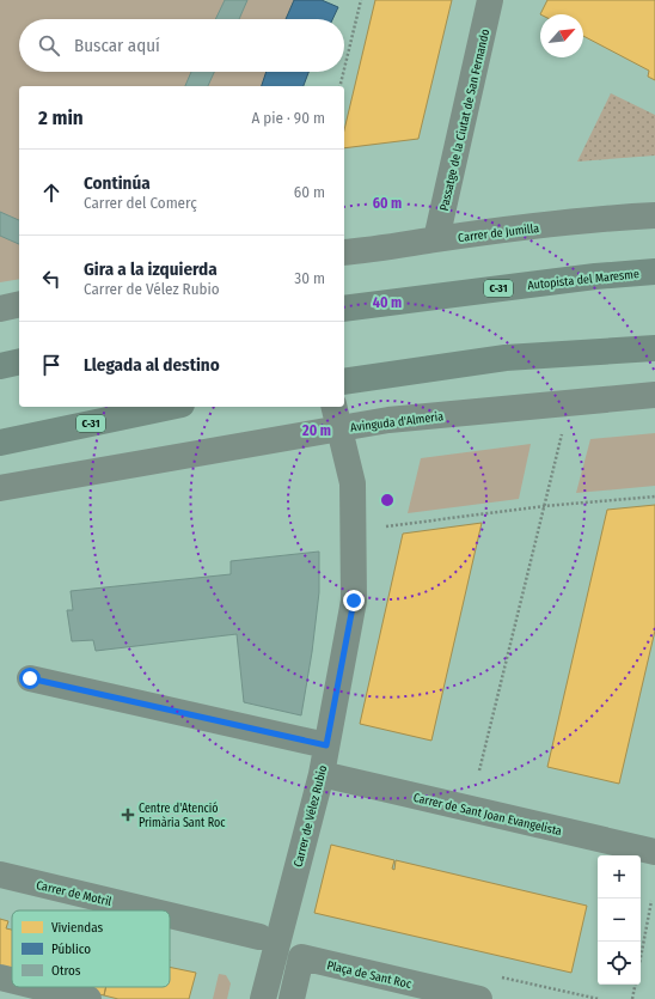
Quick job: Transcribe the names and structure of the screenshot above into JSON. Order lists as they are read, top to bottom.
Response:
{
  "streets": {
    "highway": ["Autopista del Maresme", "C-31"],
    "street": [
      "Passatge de la Ciutat de San Fernando",
      "Carrer de Jumilla",
      "Avinguda d'Almeria",
      "Carrer de Sant Joan Evangelista",
      "Carrer de Vélez Rubio",
      "Carrer de Motril",
      "Plaça de Sant Roc"
    ]
  },
  "crossings": [
    ["Passatge de la Ciutat de San Fernando", "Carrer de Jumilla"],
    ["Avinguda d'Almeria", "Carrer de Vélez Rubio"],
    ["Carrer de Sant Joan Evangelista", "Carrer de Vélez Rubio"]
  ],
  "places": {
    "health": ["Centre d'Atenció Primària Sant Roc"]
  },
  "legend": ["Viviendas", "Público", "Otros"],
  "north": "top right",
  "page": {
    "search": "Buscar aquí",
    "heading": ["2 min", "A pie · 90 m"],
    "list": [
      ["Continúa", "Carrer del Comerç", "60 m"],
      ["Gira a la izquierda", "Carrer de Vélez Rubio", "30 m"],
      "Llegada al destino"
    ],
    "map_buttons": ["+", "−"]
  },
  "rings": ["60 m", "40 m", "20 m"]
}
